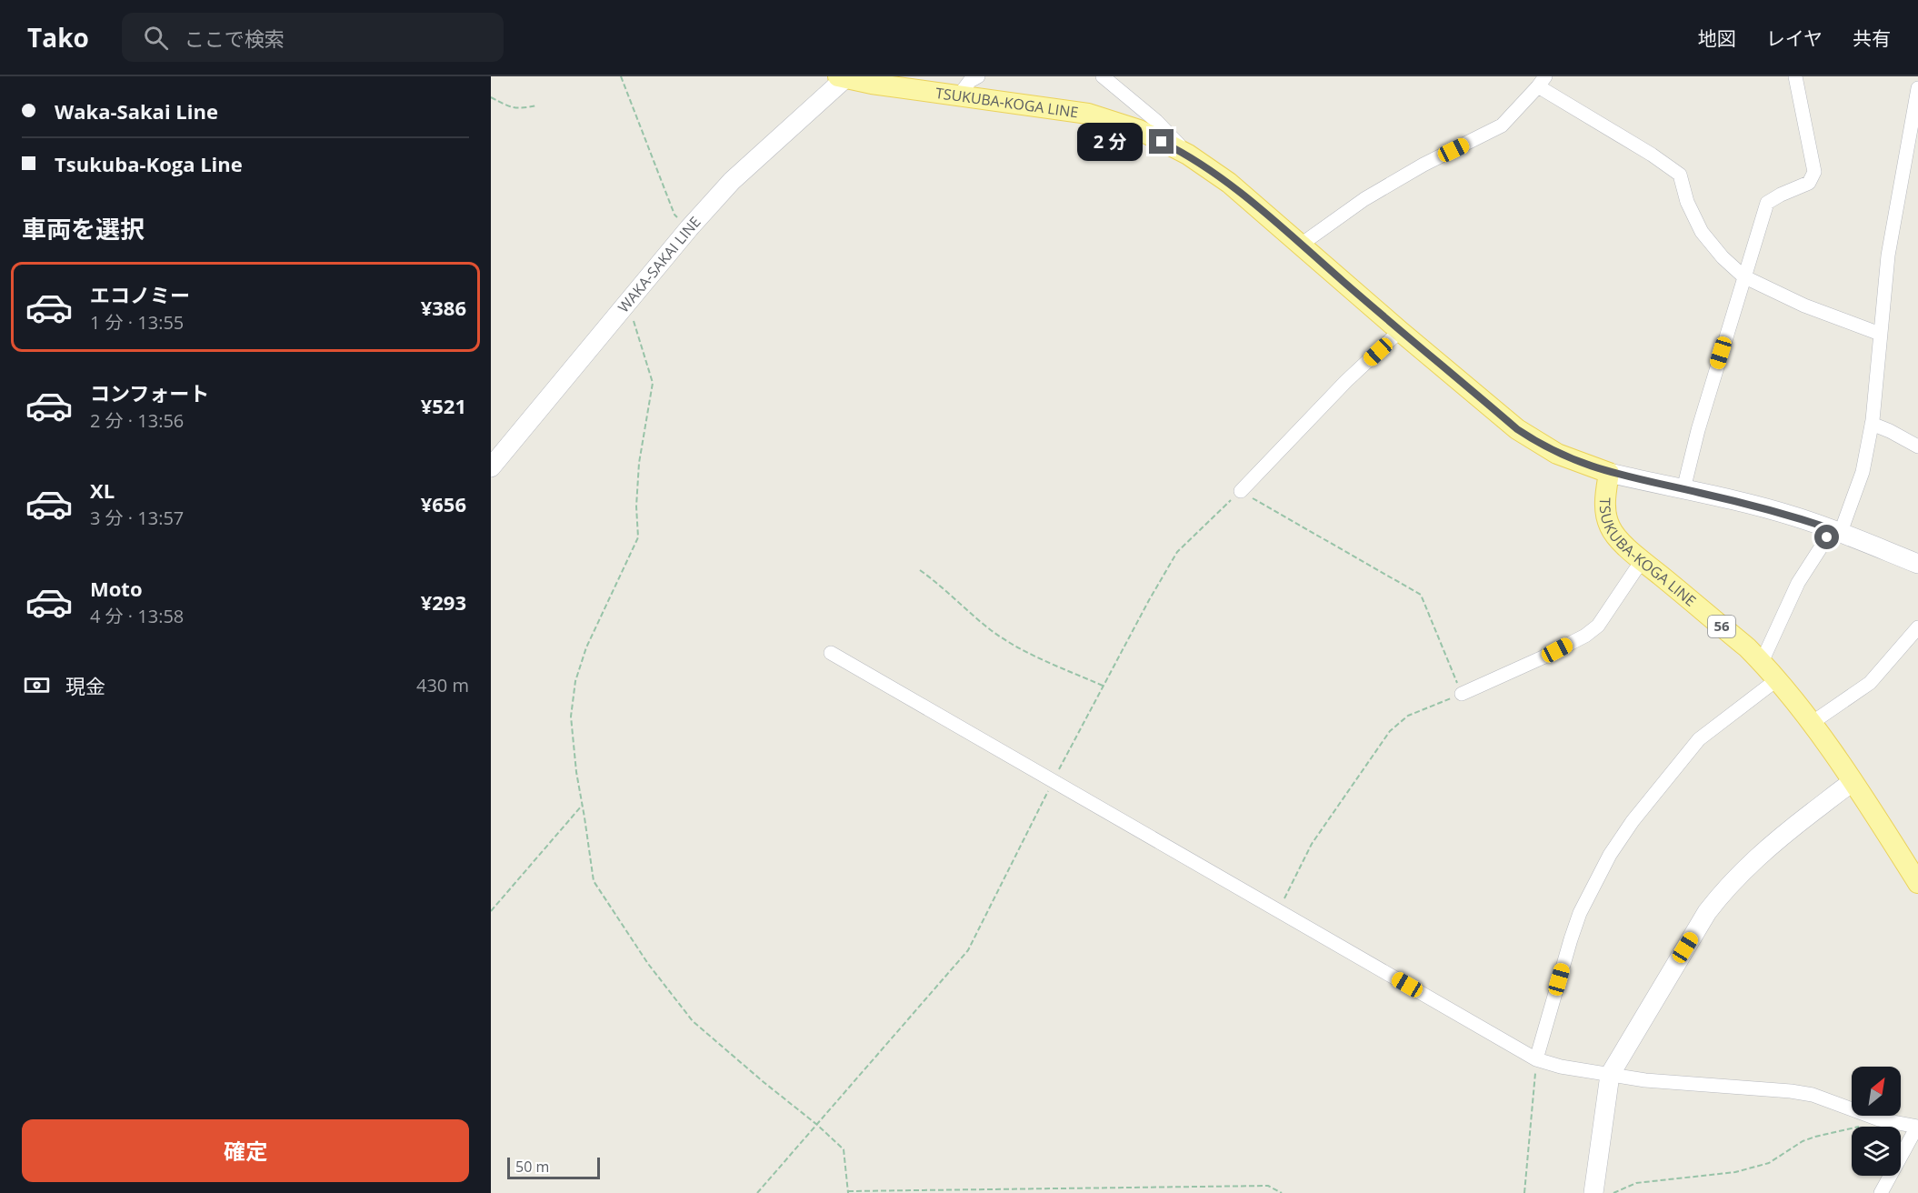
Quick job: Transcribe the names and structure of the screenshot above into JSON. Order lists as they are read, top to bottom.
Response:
{
  "streets": {
    "main road": ["TSUKUBA-KOGA LINE", "WAKA-SAKAI LINE", "56"]
  },
  "crossings": [
    ["TSUKUBA-KOGA LINE", "WAKA-SAKAI LINE"]
  ],
  "scale_bar": "50 m",
  "north": "top right",
  "page": {
    "header": "Tako",
    "search": "ここで検索",
    "nav": ["地図", "レイヤ", "共有"],
    "banner": ["Waka-Sakai Line", "Tsukuba-Koga Line"],
    "bubble": "2 分",
    "heading": "車両を選択",
    "list": [
      {
        "name": "エコノミー",
        "note": "1 分 · 13:55",
        "value": "¥386"
      },
      {
        "name": "コンフォート",
        "note": "2 分 · 13:56",
        "value": "¥521"
      },
      {
        "name": "XL",
        "note": "3 分 · 13:57",
        "value": "¥656"
      },
      {
        "name": "Moto",
        "note": "4 分 · 13:58",
        "value": "¥293"
      }
    ],
    "pay": ["現金", "430 m"],
    "buttons": "確定",
    "scale": "50 m"
  }
}
